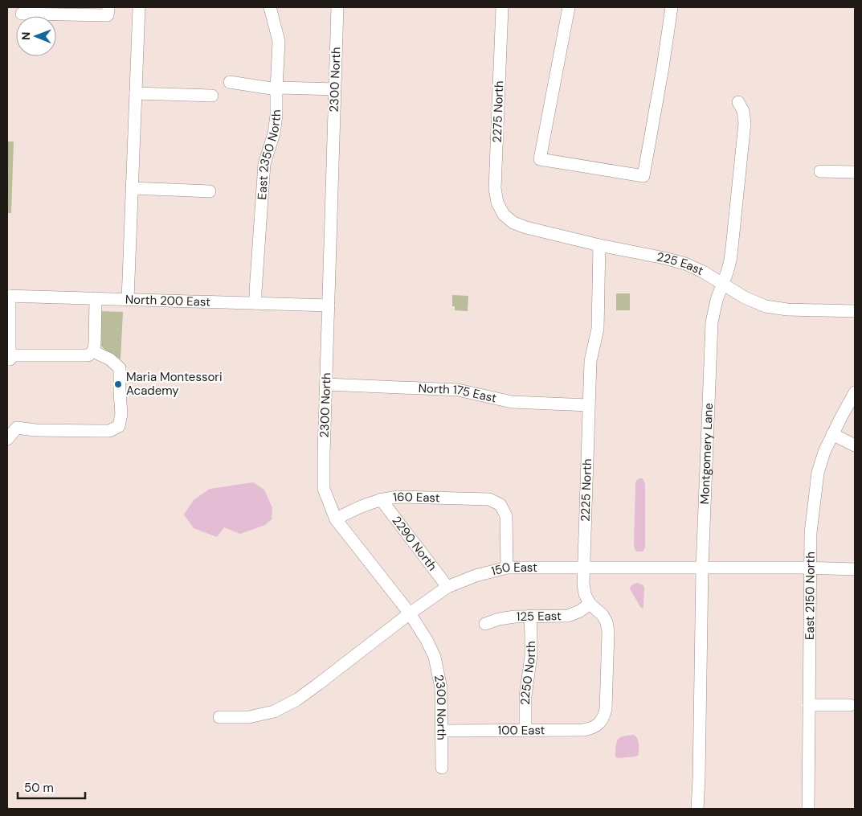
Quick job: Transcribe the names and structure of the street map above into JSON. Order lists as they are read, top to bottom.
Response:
{
  "streets": {
    "street": [
      "2300 North",
      "2275 North",
      "East 2350 North",
      "225 East",
      "North 200 East",
      "North 175 East",
      "Montgomery Lane",
      "2225 North",
      "160 East",
      "2290 North",
      "150 East",
      "East 2150 North",
      "125 East",
      "2250 North",
      "100 East"
    ]
  },
  "crossings": [
    ["2300 North", "North 200 East"],
    ["2300 North", "North 175 East"],
    ["2300 North", "160 East"],
    ["2300 North", "150 East"],
    ["2300 North", "100 East"],
    ["2275 North", "225 East"],
    ["East 2350 North", "North 200 East"],
    ["225 East", "Montgomery Lane"],
    ["225 East", "2225 North"],
    ["North 175 East", "2225 North"],
    ["Montgomery Lane", "150 East"],
    ["2225 North", "150 East"],
    ["2225 North", "125 East"],
    ["2225 North", "100 East"],
    ["160 East", "2290 North"],
    ["160 East", "150 East"],
    ["2290 North", "150 East"],
    ["150 East", "East 2150 North"],
    ["125 East", "2250 North"],
    ["2250 North", "100 East"]
  ],
  "places": ["Maria Montessori Academy"],
  "scale_bar": "50 m",
  "north": "left"
}
